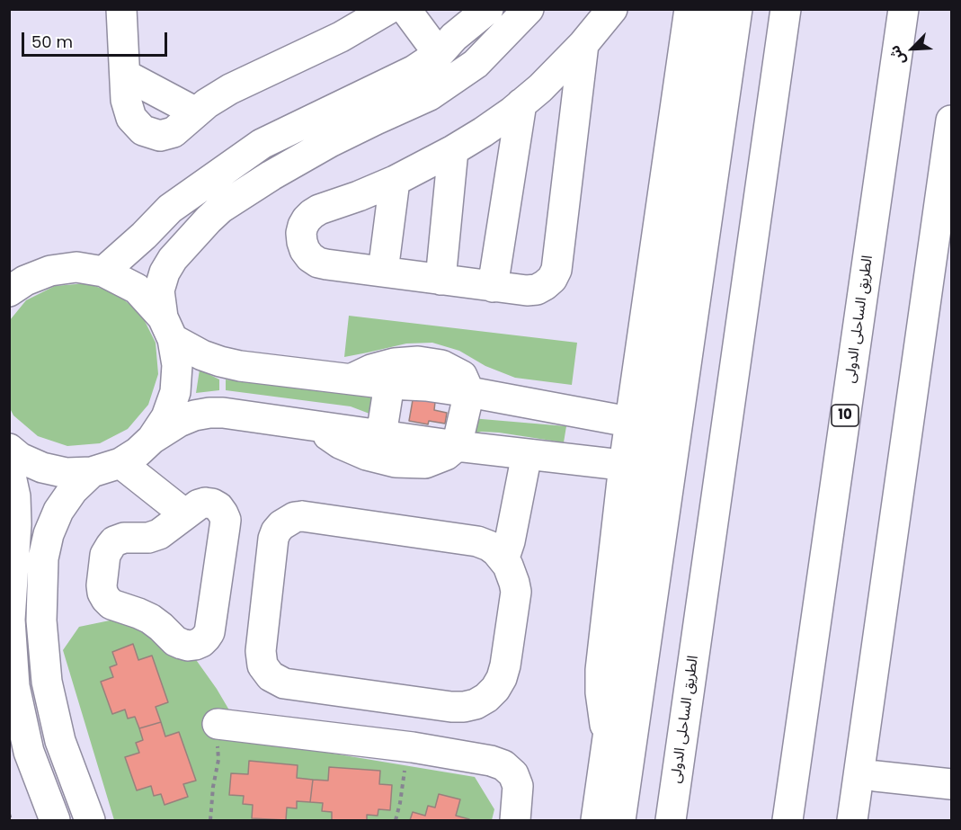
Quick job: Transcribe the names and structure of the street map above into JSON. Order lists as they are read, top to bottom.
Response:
{
  "streets": {
    "main road": ["الطريق الساحلى الدولى", "10"]
  },
  "scale_bar": "50 m",
  "north": "bottom left"
}
